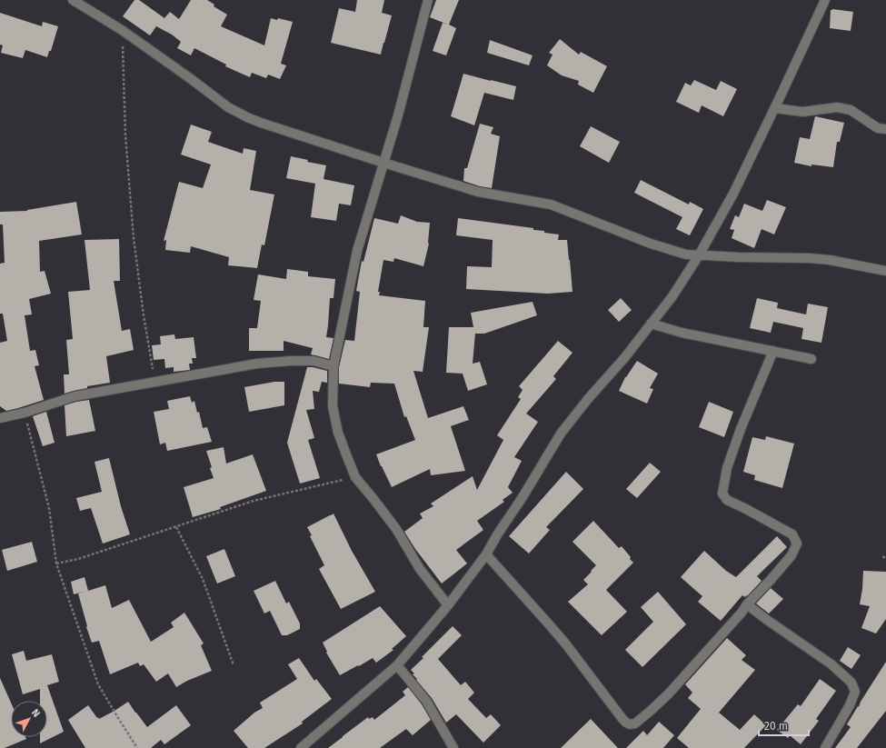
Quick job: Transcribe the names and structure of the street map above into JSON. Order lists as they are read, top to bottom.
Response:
{
  "scale_bar": "20 m",
  "north": "top right"
}
